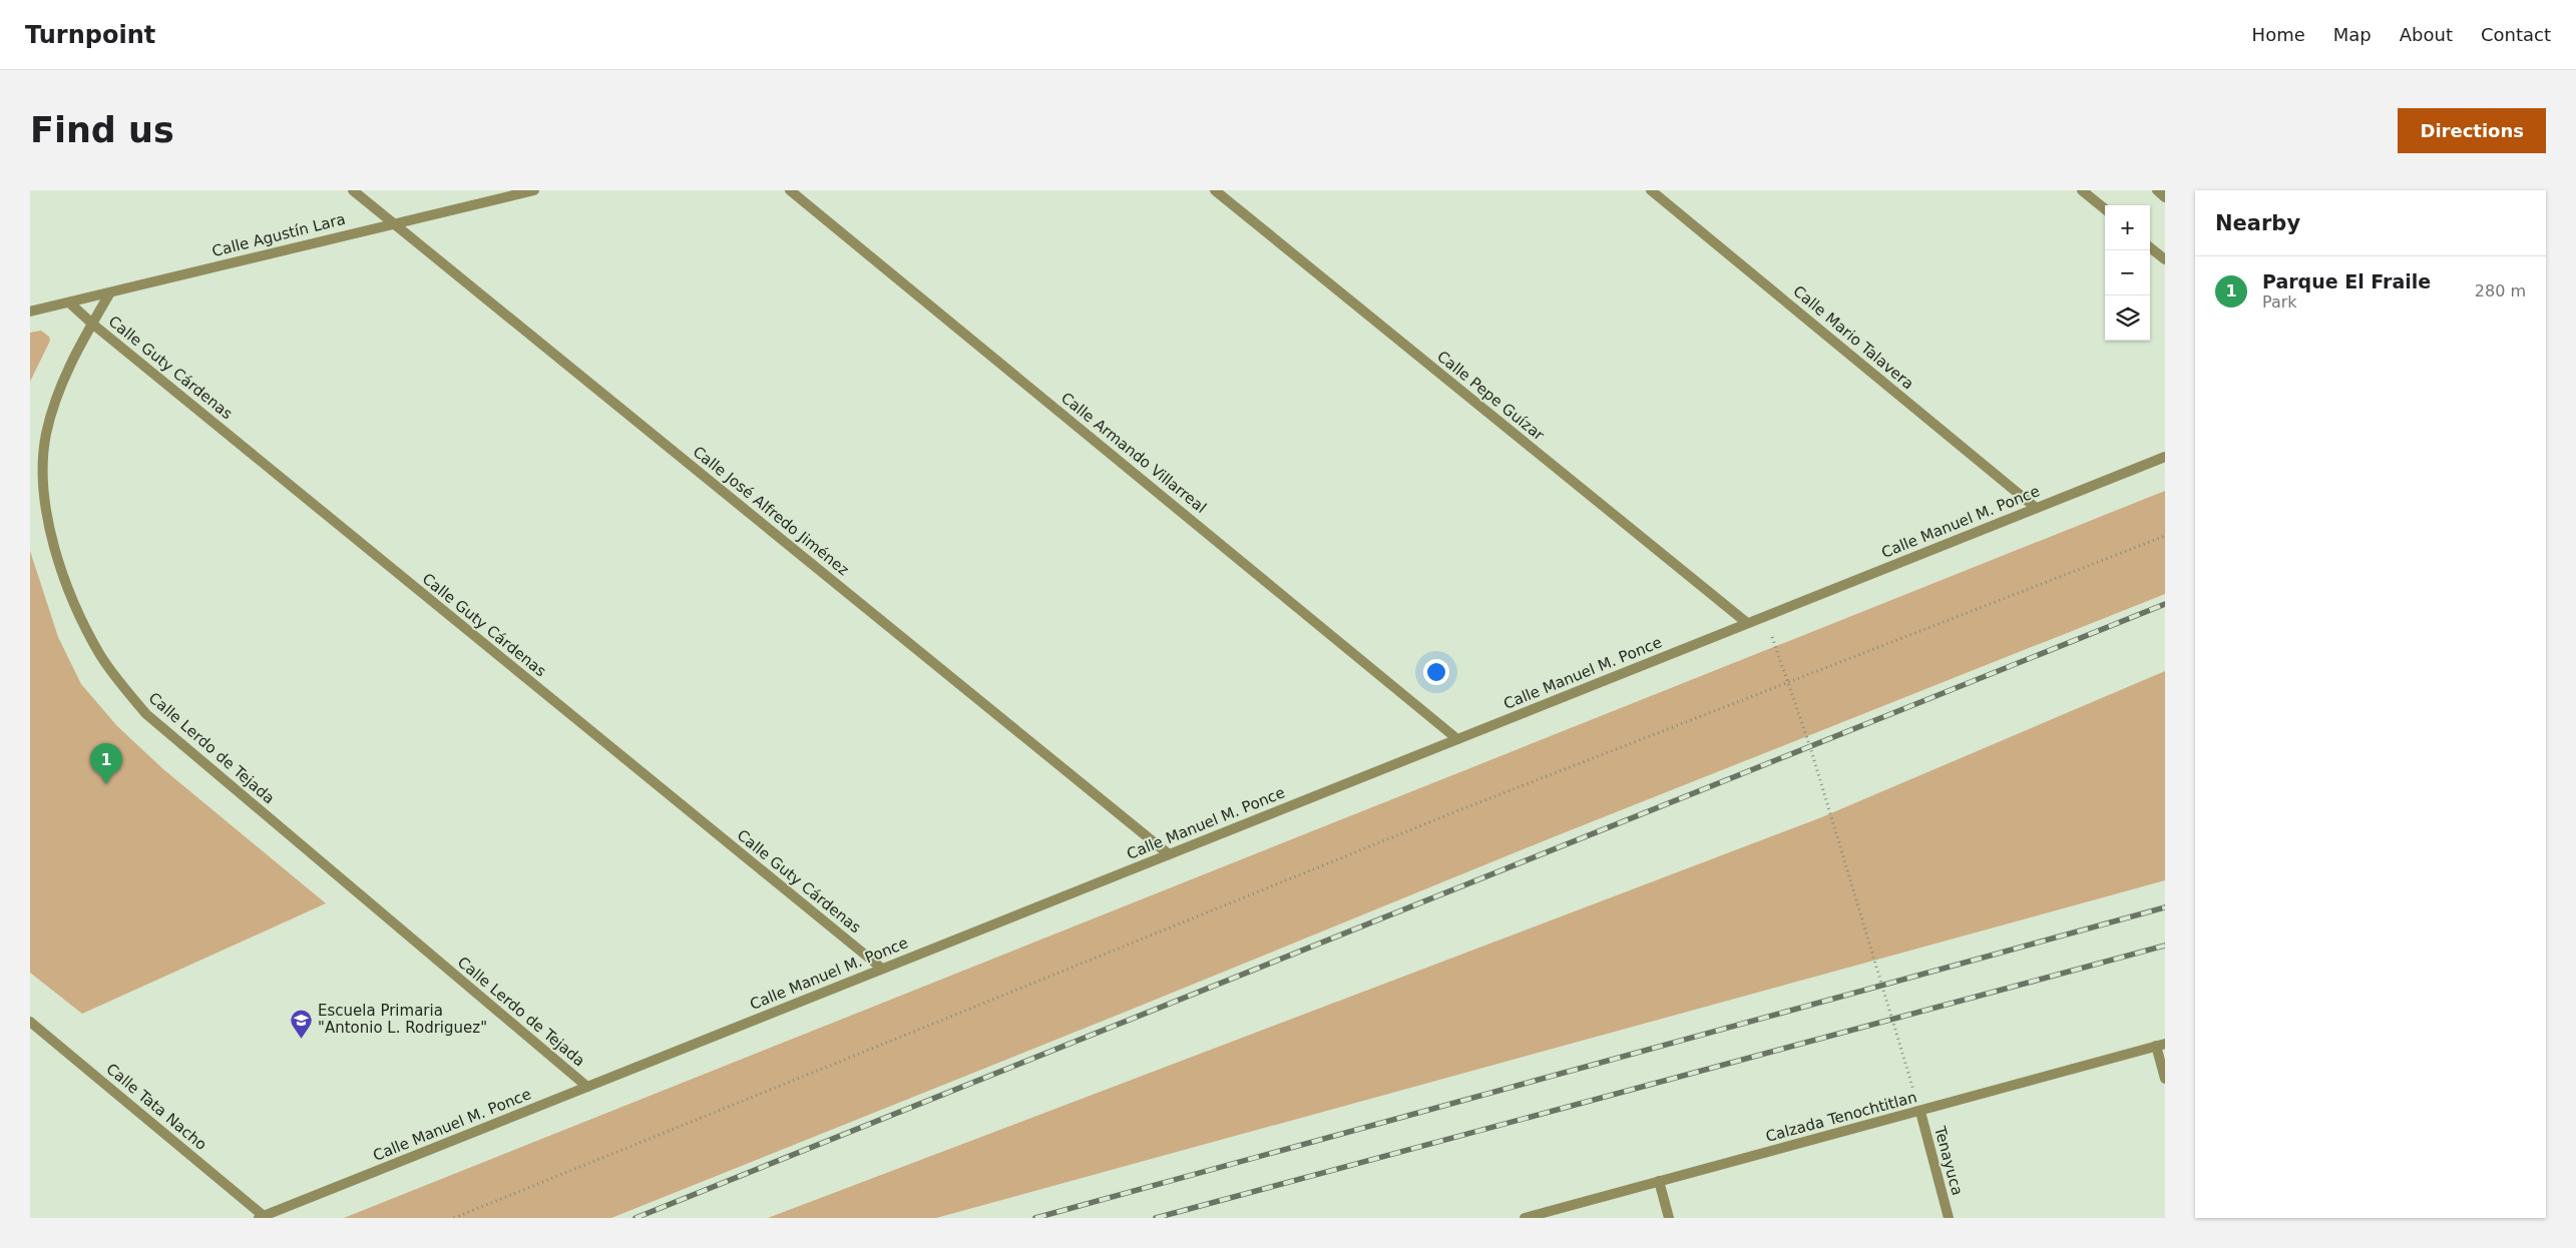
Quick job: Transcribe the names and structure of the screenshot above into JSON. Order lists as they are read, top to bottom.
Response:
{
  "streets": {
    "street": [
      "Calle Agustín Lara",
      "Calle Mario Talavera",
      "Calle Guty Cárdenas",
      "Calle Pepe Guízar",
      "Calle Armando Villarreal",
      "Calle José Alfredo Jiménez",
      "Calle Manuel M. Ponce",
      "Calle Lerdo de Tejada",
      "Calle Tata Nacho",
      "Calzada Tenochtitlan",
      "Tenayuca"
    ]
  },
  "crossings": [
    ["Calle Agustín Lara", "Calle Guty Cárdenas"],
    ["Calle Agustín Lara", "Calle José Alfredo Jiménez"],
    ["Calle Agustín Lara", "Calle Lerdo de Tejada"],
    ["Calle Mario Talavera", "Calle Manuel M. Ponce"],
    ["Calle Guty Cárdenas", "Calle Manuel M. Ponce"],
    ["Calle Guty Cárdenas", "Calle Lerdo de Tejada"],
    ["Calle Pepe Guízar", "Calle Manuel M. Ponce"],
    ["Calle Armando Villarreal", "Calle Manuel M. Ponce"],
    ["Calle José Alfredo Jiménez", "Calle Manuel M. Ponce"],
    ["Calle Manuel M. Ponce", "Calle Lerdo de Tejada"],
    ["Calle Manuel M. Ponce", "Calle Tata Nacho"],
    ["Calzada Tenochtitlan", "Tenayuca"]
  ],
  "places": {
    "school or university": ["Escuela Primaria \"Antonio L. Rodriguez\""]
  },
  "page": {
    "header": "Turnpoint",
    "nav": [
      "Home",
      "Map",
      "About",
      "Contact"
    ],
    "buttons": "Directions",
    "title": "Find us",
    "heading": "Nearby",
    "map_buttons": ["+", "−"],
    "list": [
      {
        "mark": "1",
        "name": "Parque El Fraile",
        "note": "Park",
        "value": "280 m"
      }
    ],
    "pins": "1"
  }
}
